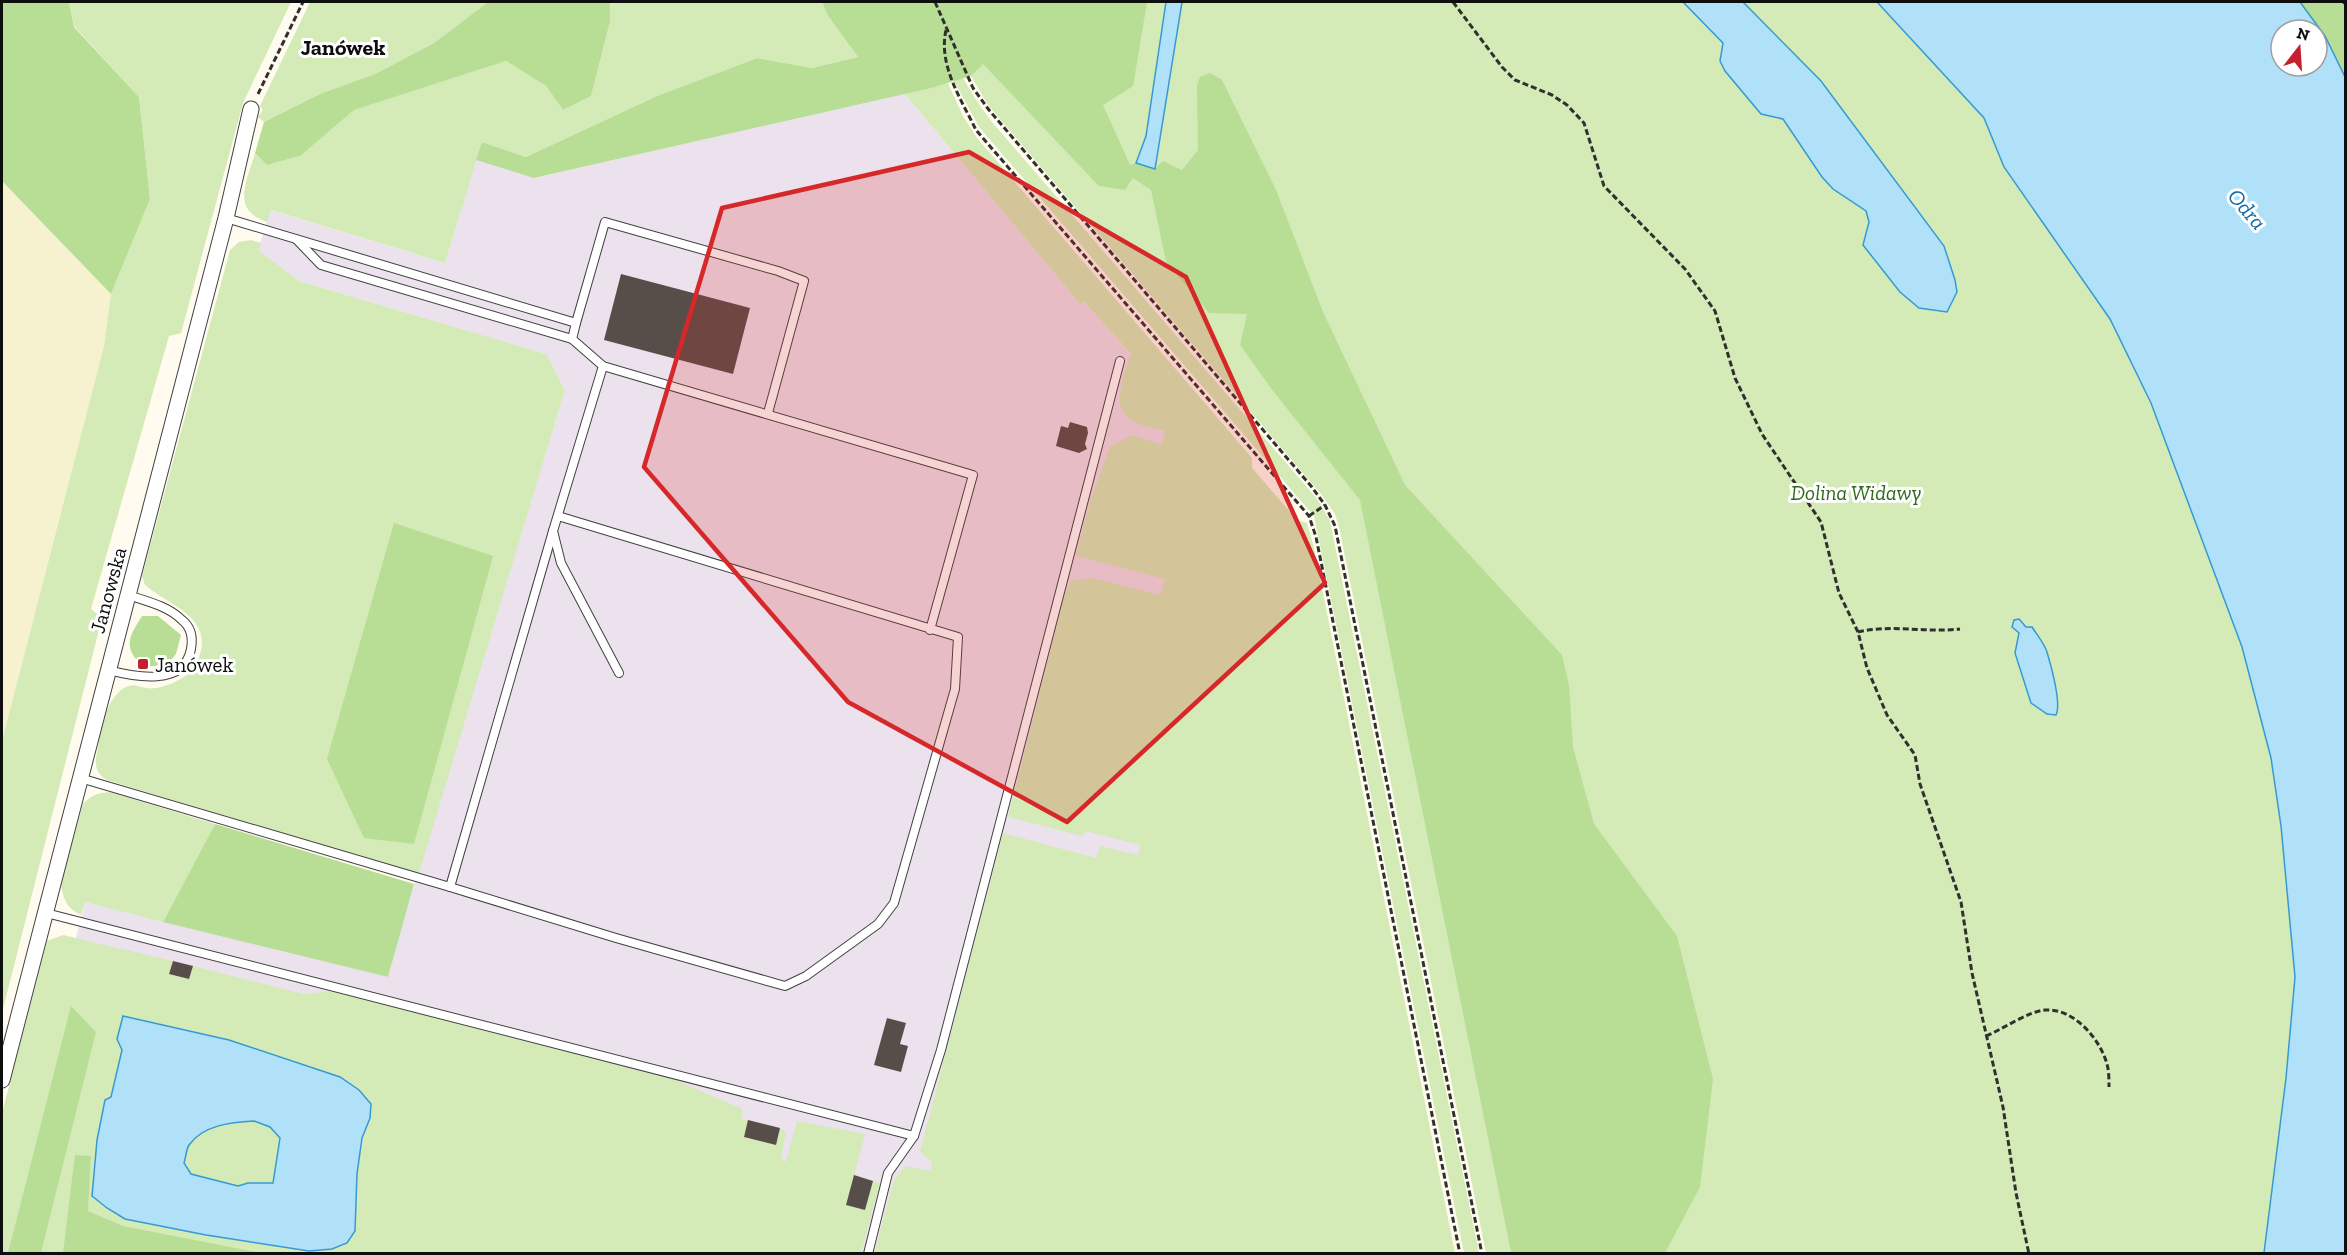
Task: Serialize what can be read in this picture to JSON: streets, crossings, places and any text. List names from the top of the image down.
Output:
{
  "streets": {
    "street": ["Janowska"]
  },
  "districts": ["Janówek"],
  "water": ["Odra"],
  "parks": ["Dolina Widawy"],
  "places": {
    "transit": ["Janówek"]
  },
  "north": "top"
}
